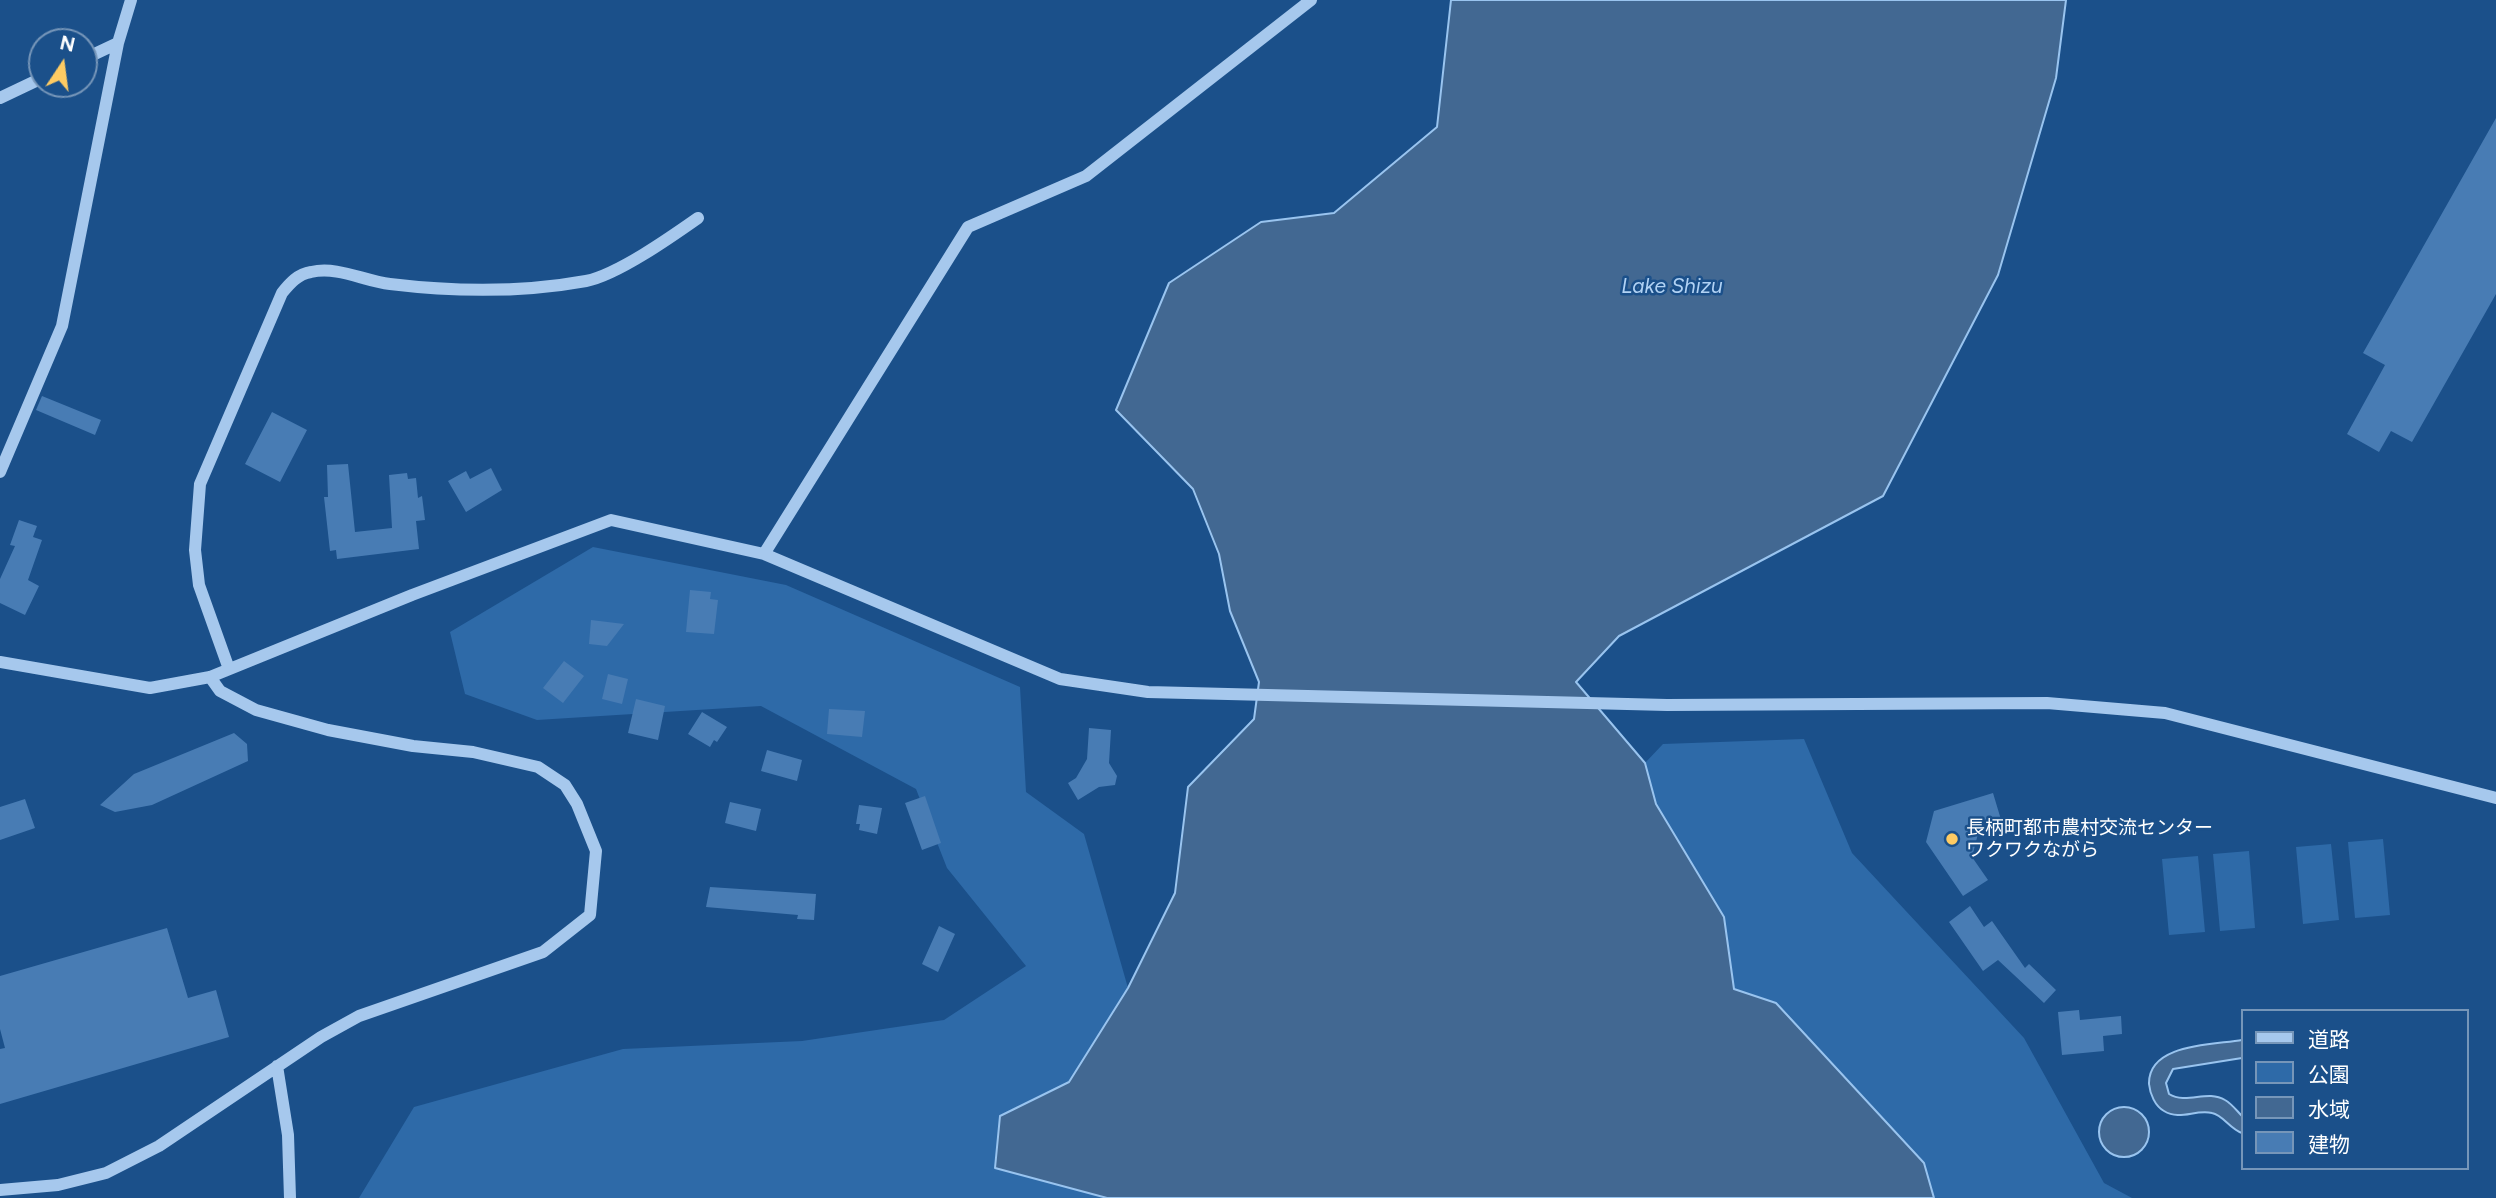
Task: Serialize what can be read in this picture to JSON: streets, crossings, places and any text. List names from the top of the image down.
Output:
{
  "water": ["Lake Shizu"],
  "places": ["長柄町都市農村交流センター ワクワクながら"],
  "legend": [
    "道路",
    "公園",
    "水域",
    "建物"
  ],
  "north": "top"
}
